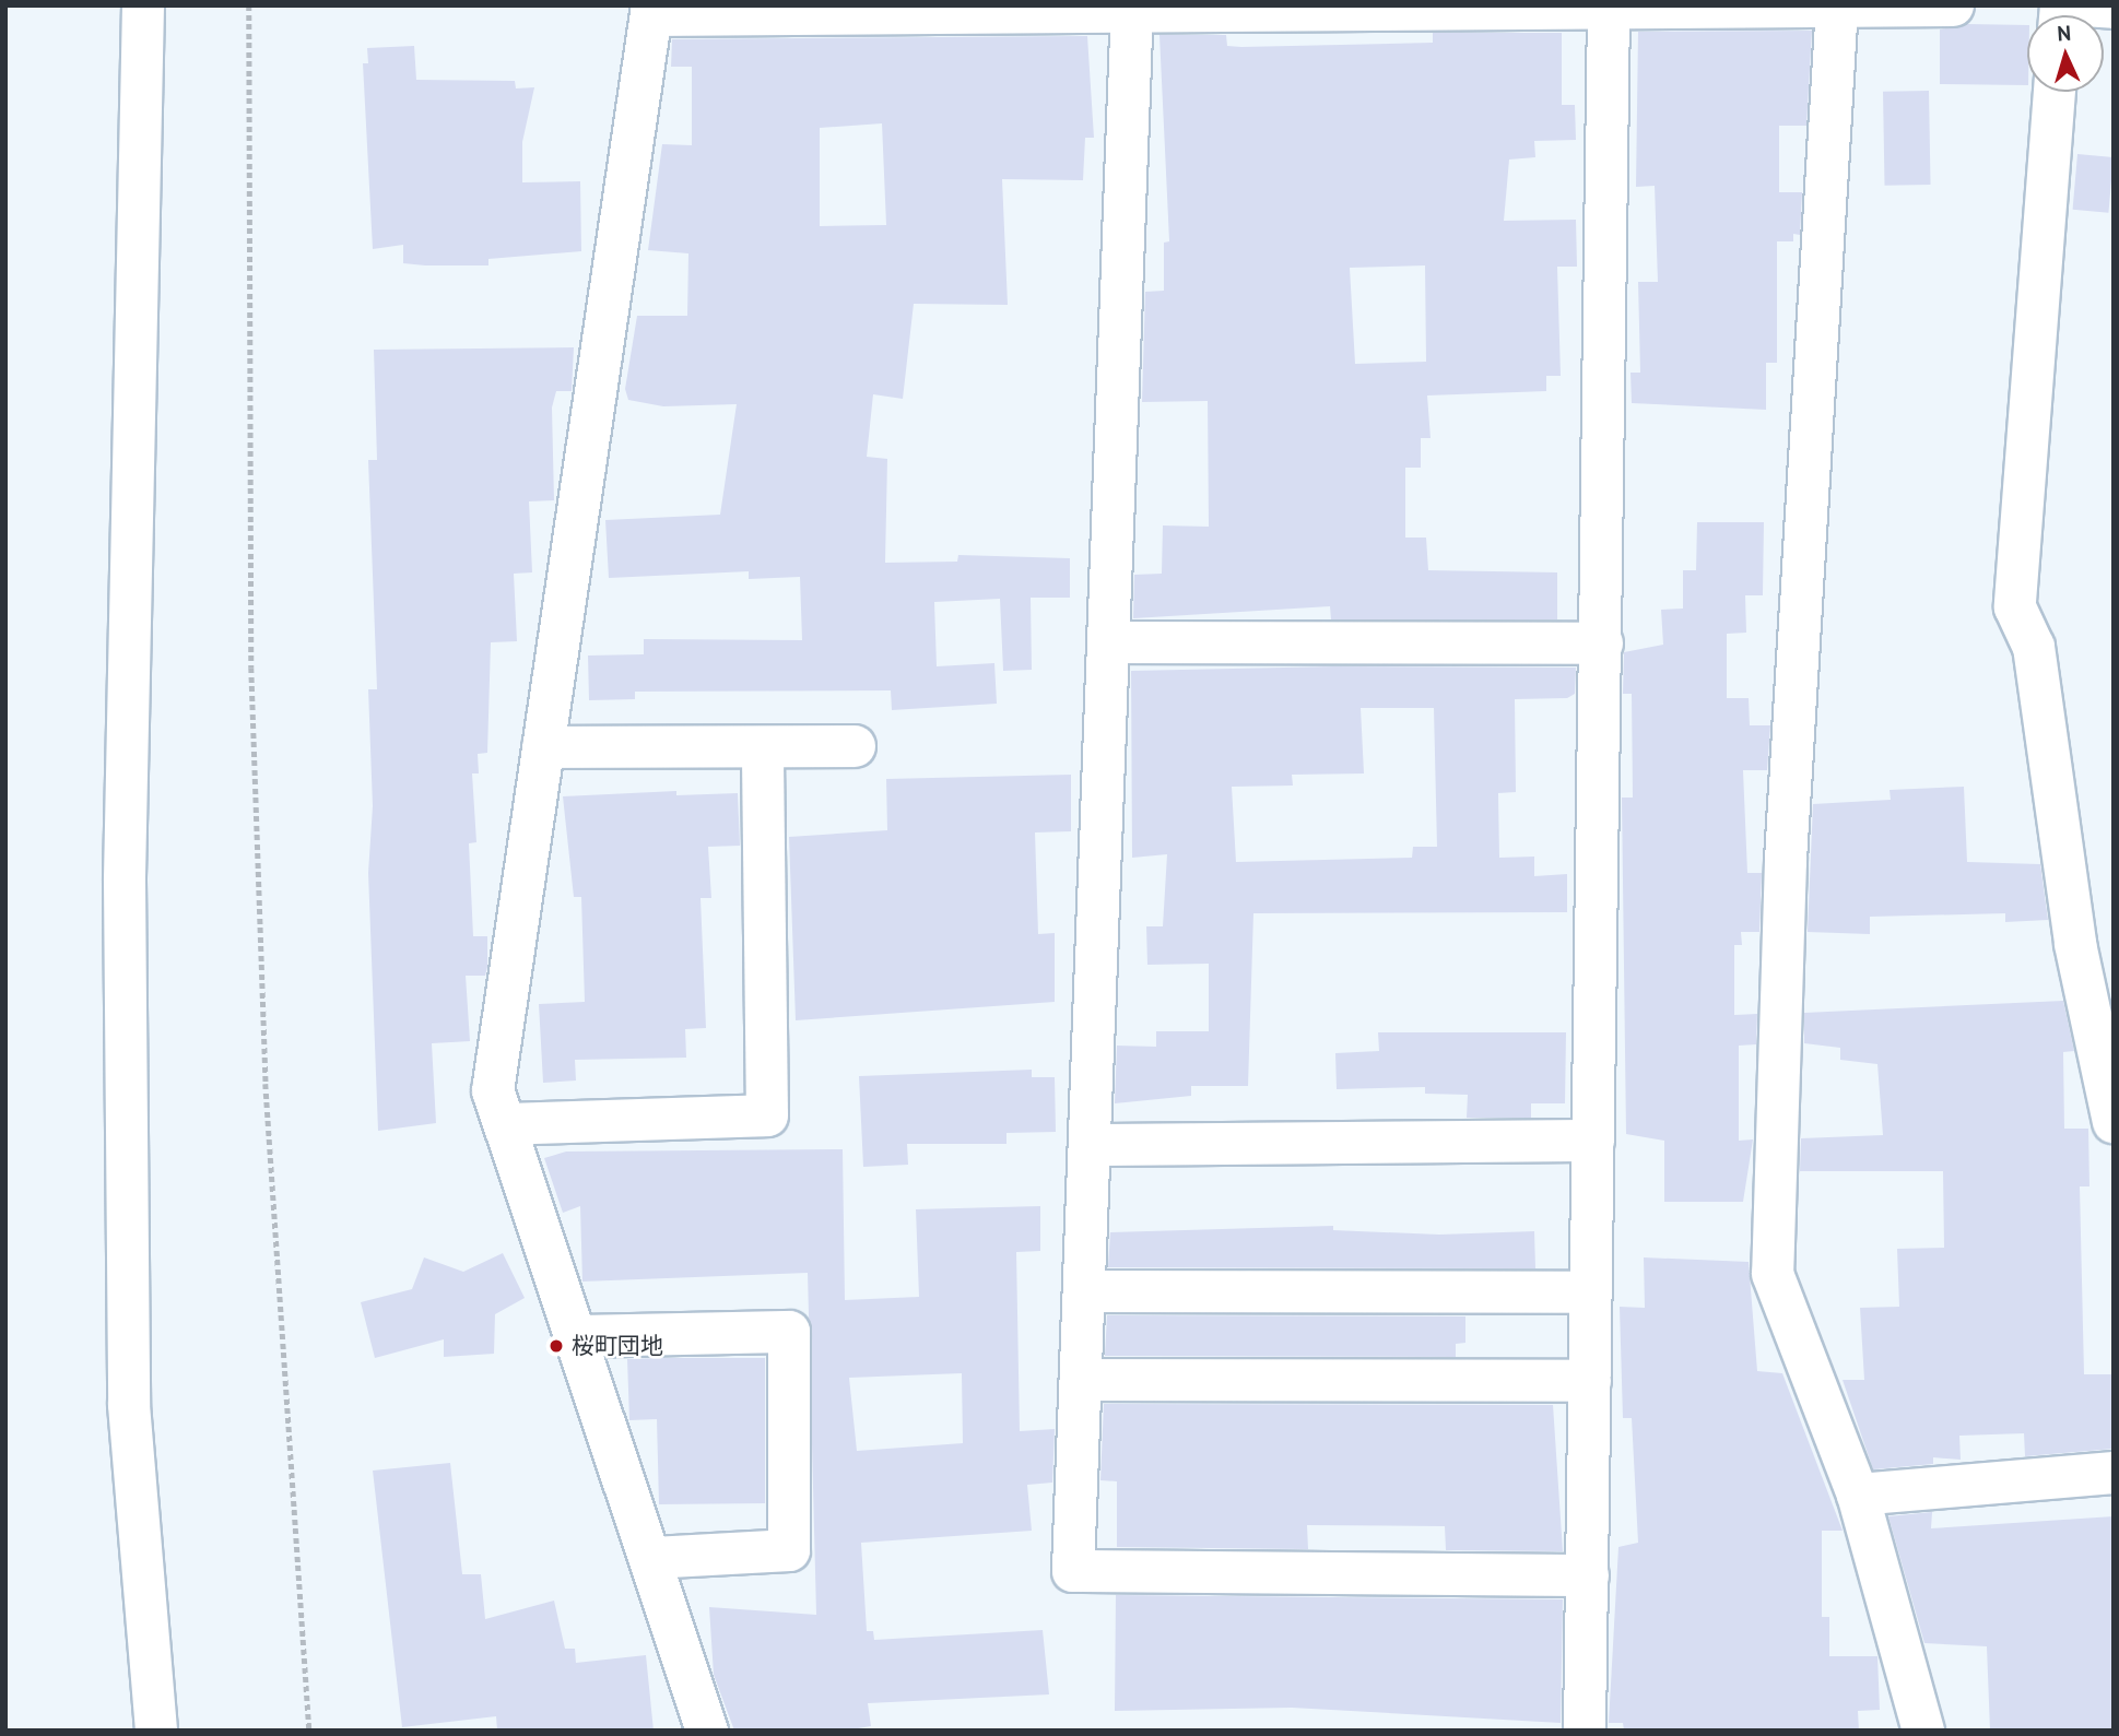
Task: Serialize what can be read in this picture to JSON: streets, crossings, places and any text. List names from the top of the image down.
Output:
{
  "places": ["桜町団地"],
  "north": "top"
}
